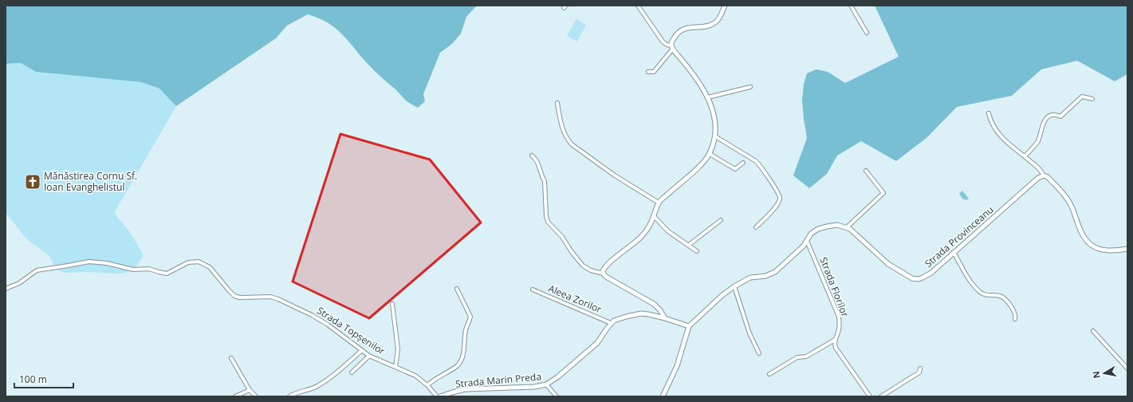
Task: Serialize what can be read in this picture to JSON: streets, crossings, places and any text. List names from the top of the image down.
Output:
{
  "streets": {
    "street": [
      "Strada Provinceanu",
      "Strada Florilor",
      "Aleea Zorilor",
      "Strada Topșenilor",
      "Strada Marin Preda"
    ]
  },
  "crossings": [
    ["Aleea Zorilor", "Strada Marin Preda"],
    ["Strada Topșenilor", "Strada Marin Preda"]
  ],
  "places": {
    "church": ["Mănăstirea Cornu Sf. Ioan Evanghelistul"]
  },
  "scale_bar": "100 m",
  "north": "left"
}
